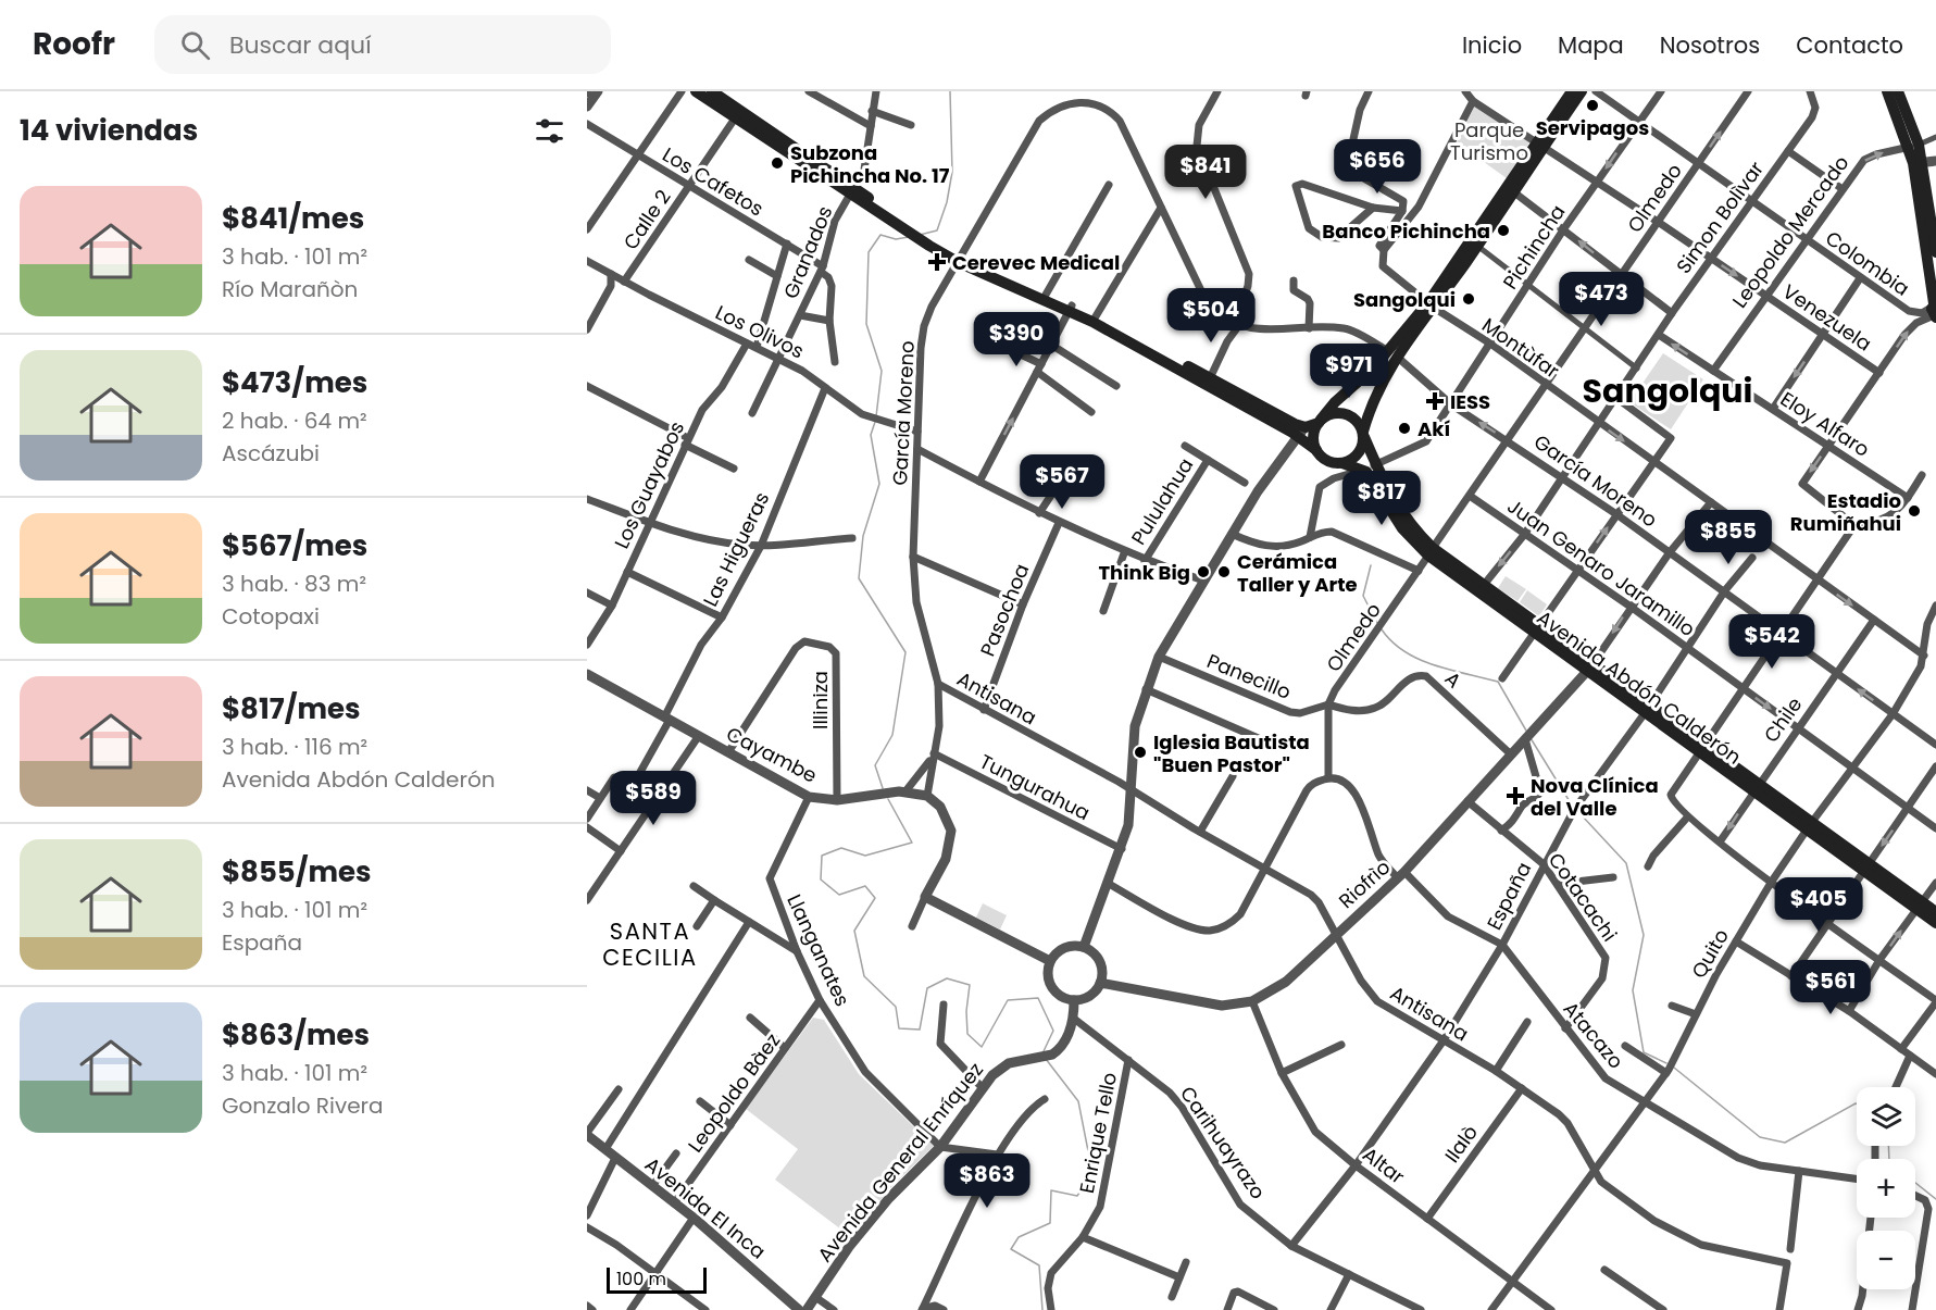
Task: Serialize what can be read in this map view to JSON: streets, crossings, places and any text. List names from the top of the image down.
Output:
{
  "streets": {
    "main road": ["Avenida Abdón Calderón"],
    "street": [
      "Los Cafetos",
      "Olmedo",
      "Simon Bolìvar",
      "Calle 2",
      "Leopoldo Mercado",
      "Pichincha",
      "Granados",
      "Colombia",
      "Venezuela",
      "Los Olivos",
      "Montùfar",
      "García Moreno",
      "Eloy Alfaro",
      "Los Guayabos",
      "Pululahua",
      "Las Higueras",
      "Juan Genaro Jaramillo",
      "Pasochoa",
      "Panecillo",
      "A",
      "Antisana",
      "Illiniza",
      "Chile",
      "Cayambe",
      "Tungurahua",
      "Riofrìo",
      "España",
      "Cotacachi",
      "Llanganates",
      "Quito",
      "Atacazo",
      "Leopoldo Bàez",
      "Enrique Tello",
      "Carihuayrazo",
      "Ilalò",
      "Avenida General Enríquez",
      "Altar",
      "Avenida El Inca"
    ]
  },
  "crossings": [
    ["Los Cafetos", "Calle 2"],
    ["Los Cafetos", "Granados"],
    ["Olmedo", "Colombia"],
    ["Olmedo", "Venezuela"],
    ["Olmedo", "Montùfar"],
    ["Olmedo", "García Moreno"],
    ["Olmedo", "Juan Genaro Jaramillo"],
    ["Olmedo", "Panecillo"],
    ["Olmedo", "A"],
    ["Olmedo", "Avenida Abdón Calderón"],
    ["Simon Bolìvar", "Colombia"],
    ["Simon Bolìvar", "Venezuela"],
    ["Simon Bolìvar", "Montùfar"],
    ["Simon Bolìvar", "García Moreno"],
    ["Simon Bolìvar", "Eloy Alfaro"],
    ["Simon Bolìvar", "Juan Genaro Jaramillo"],
    ["Simon Bolìvar", "Avenida Abdón Calderón"],
    ["Calle 2", "Los Olivos"],
    ["Leopoldo Mercado", "Colombia"],
    ["Leopoldo Mercado", "Venezuela"],
    ["Leopoldo Mercado", "Eloy Alfaro"],
    ["Pichincha", "Colombia"],
    ["Pichincha", "Venezuela"],
    ["Pichincha", "Montùfar"],
    ["Pichincha", "García Moreno"],
    ["Pichincha", "Avenida Abdón Calderón"],
    ["Granados", "Los Olivos"],
    ["Los Olivos", "García Moreno"],
    ["Los Olivos", "Los Guayabos"],
    ["Los Olivos", "Las Higueras"],
    ["Montùfar", "Chile"],
    ["Montùfar", "Quito"],
    ["García Moreno", "Antisana"],
    ["García Moreno", "Chile"],
    ["García Moreno", "Cayambe"],
    ["García Moreno", "Tungurahua"],
    ["García Moreno", "España"],
    ["García Moreno", "Quito"],
    ["Las Higueras", "Cayambe"],
    ["Juan Genaro Jaramillo", "Chile"],
    ["Juan Genaro Jaramillo", "España"],
    ["Juan Genaro Jaramillo", "Quito"],
    ["Pasochoa", "Antisana"],
    ["Panecillo", "A"],
    ["A", "Riofrìo"],
    ["Avenida Abdón Calderón", "Chile"],
    ["Avenida Abdón Calderón", "Riofrìo"],
    ["Avenida Abdón Calderón", "España"],
    ["Avenida Abdón Calderón", "Quito"],
    ["Antisana", "Riofrìo"],
    ["Antisana", "España"],
    ["Antisana", "Quito"],
    ["Antisana", "Ilalò"],
    ["Illiniza", "Cayambe"],
    ["Cayambe", "Llanganates"],
    ["Riofrìo", "Cotacachi"],
    ["Riofrìo", "Atacazo"],
    ["Riofrìo", "Avenida General Enríquez"],
    ["Riofrìo", "Altar"],
    ["España", "Cotacachi"],
    ["España", "Atacazo"],
    ["España", "Carihuayrazo"],
    ["España", "Altar"],
    ["Cotacachi", "Atacazo"],
    ["Llanganates", "Leopoldo Bàez"],
    ["Llanganates", "Avenida General Enríquez"],
    ["Quito", "Atacazo"],
    ["Quito", "Altar"],
    ["Leopoldo Bàez", "Avenida El Inca"],
    ["Enrique Tello", "Carihuayrazo"],
    ["Carihuayrazo", "Avenida General Enríquez"],
    ["Ilalò", "Altar"]
  ],
  "districts": ["Sangolqui", "SANTA CECILIA"],
  "parks": ["Parque Turismo"],
  "places": {
    "other": [
      "Servipagos",
      "Subzona Pichincha No. 17",
      "Banco Pichincha",
      "Sangolqui",
      "Akí",
      "Estadio Rumiñahui",
      "Think Big",
      "Cerámica Taller y Arte",
      "Iglesia Bautista \"Buen Pastor\""
    ],
    "health": ["Cerevec Medical", "IESS", "Nova Clínica del Valle"]
  },
  "scale_bar": "100 m",
  "page": {
    "header": "Roofr",
    "search": "Buscar aquí",
    "nav": [
      "Inicio",
      "Mapa",
      "Nosotros",
      "Contacto"
    ],
    "heading": "14 viviendas",
    "price": [
      "$656",
      "$841",
      "$473",
      "$504",
      "$390",
      "$971",
      "$567",
      "$817",
      "$855",
      "$542",
      "$589",
      "$405",
      "$561",
      "$863"
    ],
    "list": [
      {
        "name": "$841/mes",
        "note": "3 hab. · 101 m² · Río Marañòn"
      },
      {
        "name": "$473/mes",
        "note": "2 hab. · 64 m² · Ascázubi"
      },
      {
        "name": "$567/mes",
        "note": "3 hab. · 83 m² · Cotopaxi"
      },
      {
        "name": "$817/mes",
        "note": "3 hab. · 116 m² · Avenida Abdón Calderón"
      },
      {
        "name": "$855/mes",
        "note": "3 hab. · 101 m² · España"
      },
      {
        "name": "$863/mes",
        "note": "3 hab. · 101 m² · Gonzalo Rivera"
      }
    ],
    "map_buttons": ["+", "−"],
    "scale": "100 m"
  }
}
